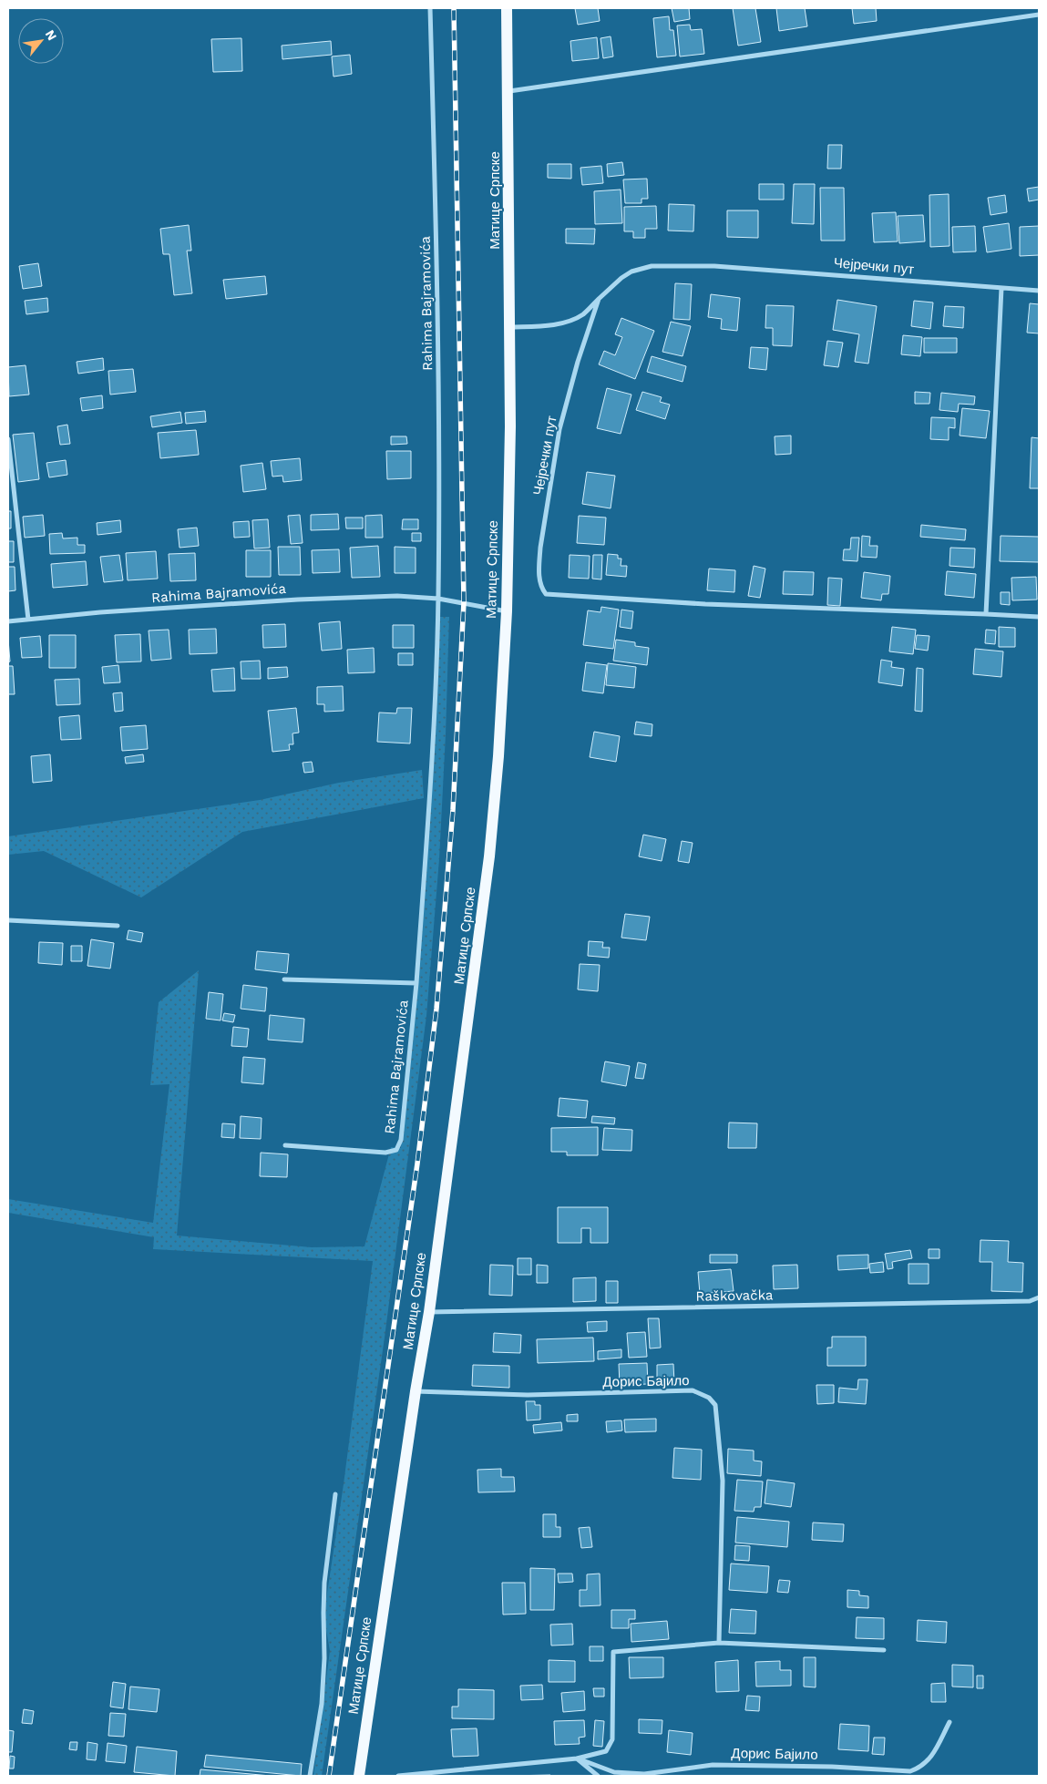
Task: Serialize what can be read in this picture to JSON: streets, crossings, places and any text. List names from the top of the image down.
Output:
{
  "streets": {
    "main road": ["Матице Српске"],
    "street": [
      "Чејречки пут",
      "Rahima Bajramovića",
      "Raškovačka",
      "Дорис Бајило"
    ]
  },
  "crossings": [
    ["Матице Српске", "Rahima Bajramovića"],
    ["Матице Српске", "Raškovačka"],
    ["Матице Српске", "Дорис Бајило"]
  ],
  "north": "top right"
}
